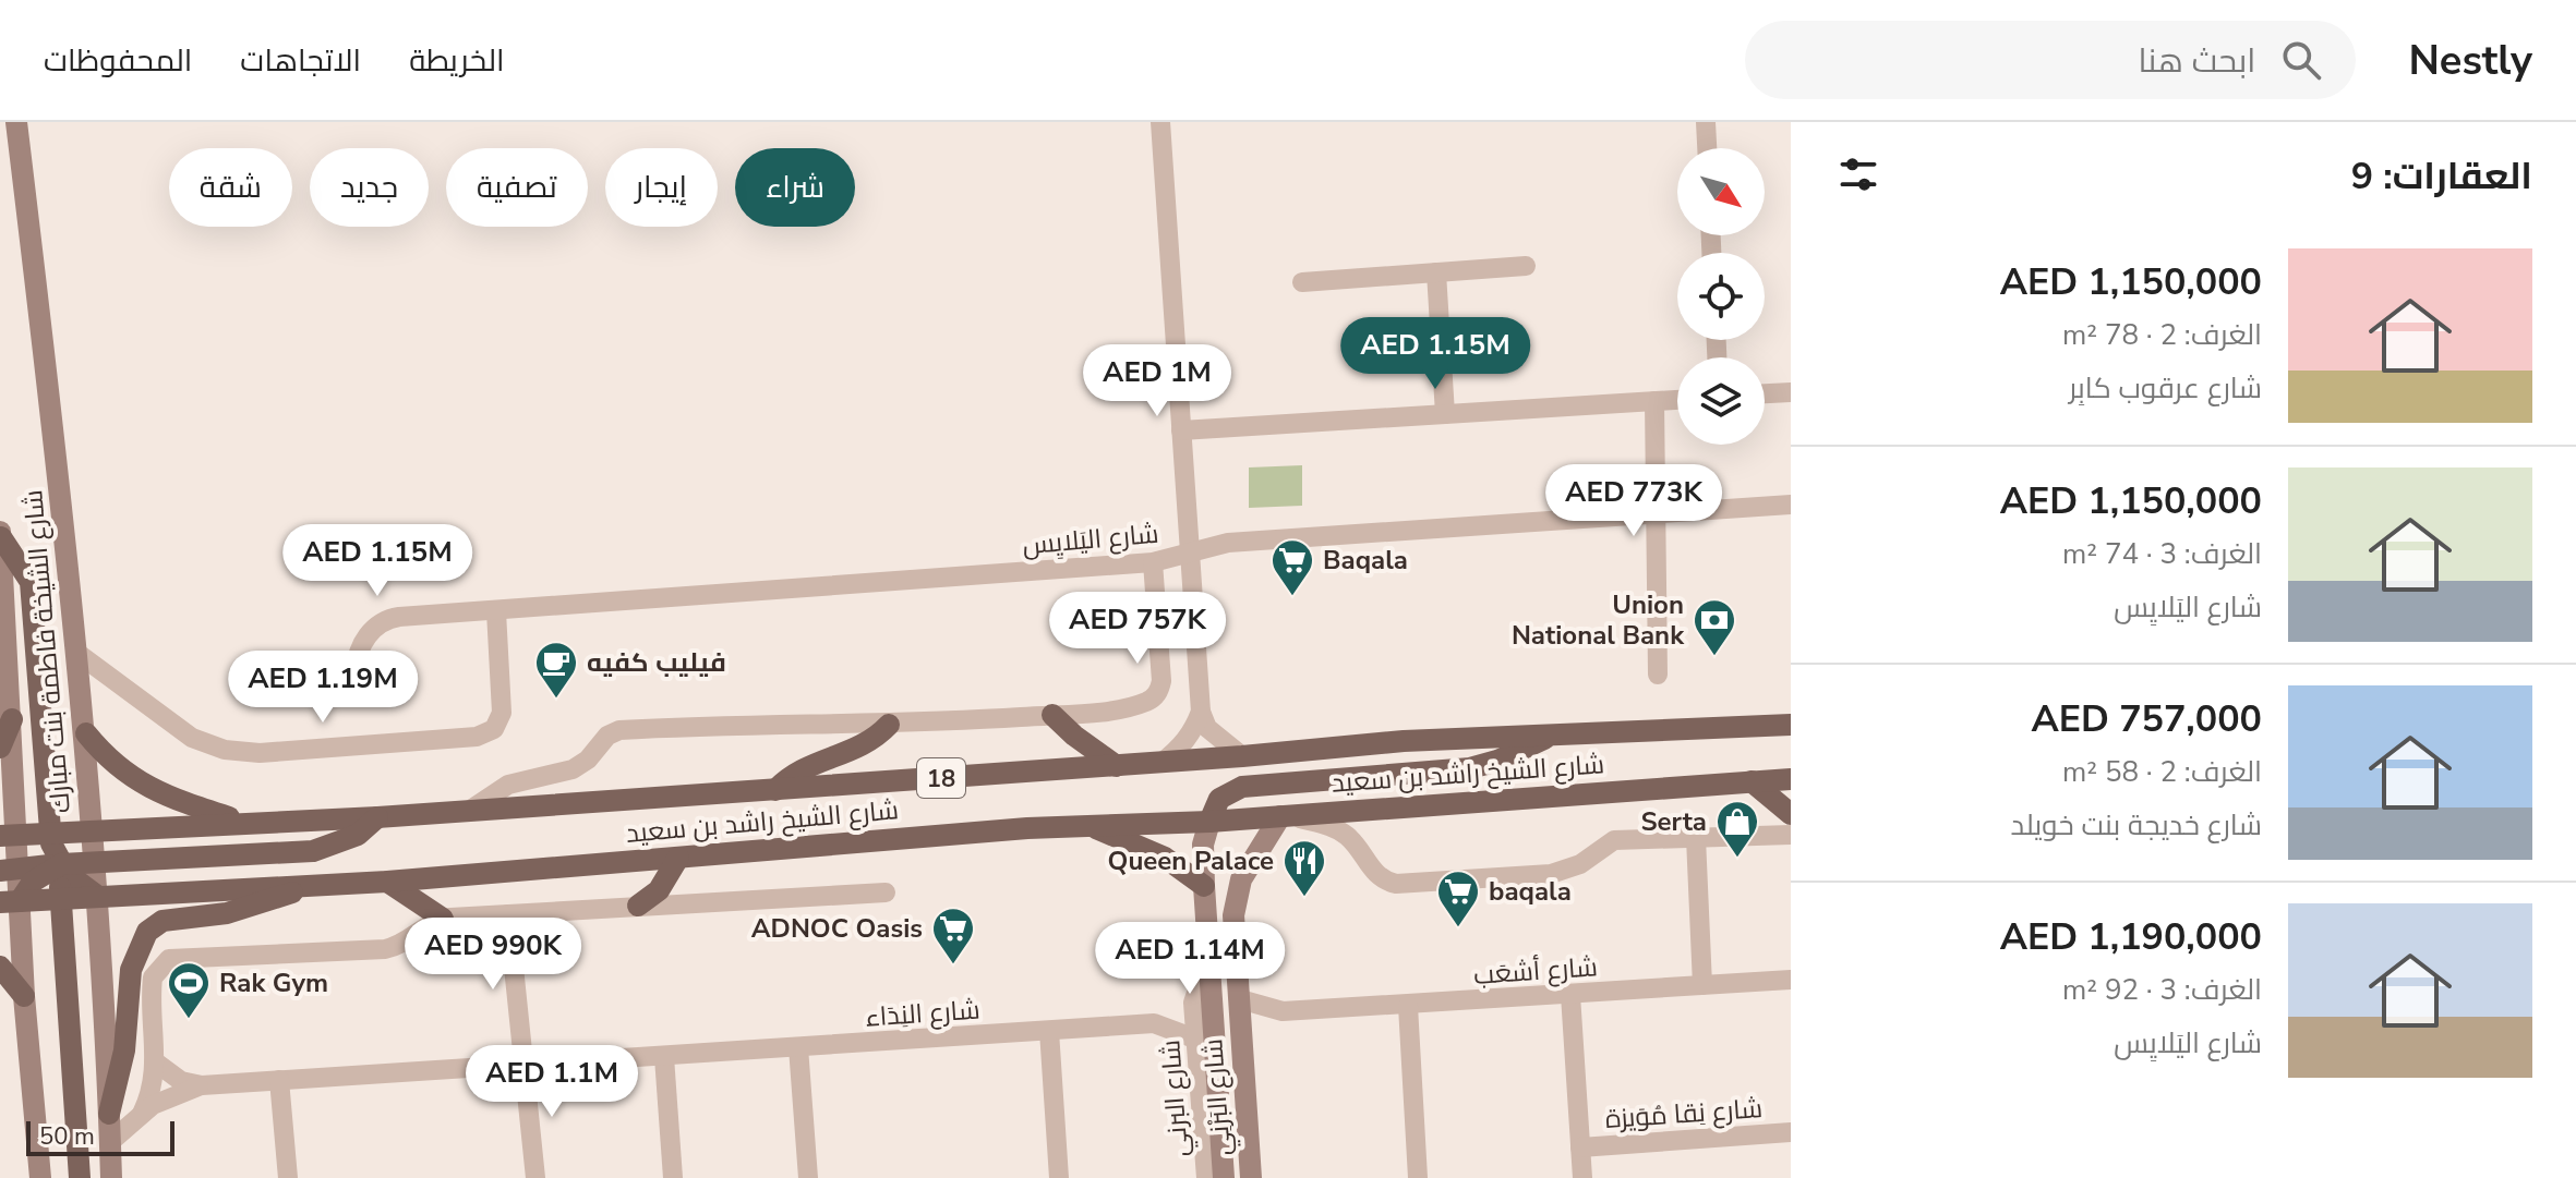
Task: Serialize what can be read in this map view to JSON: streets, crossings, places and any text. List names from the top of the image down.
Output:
{
  "streets": {
    "main road": [
      "شارع الشيخة فاطمة بنت مبارك",
      "شارع الشيخ راشد بن سعيد",
      "18",
      "شارع البَرْنِي"
    ],
    "street": [
      "شارع اليَلايِس",
      "شارع أشعَب",
      "شارع النِدَاء",
      "شارع البرني",
      "شارع نِقا مُوَيزة"
    ]
  },
  "crossings": [
    ["شارع الشيخة فاطمة بنت مبارك", "شارع الشيخ راشد بن سعيد"],
    ["شارع الشيخة فاطمة بنت مبارك", "شارع النِدَاء"],
    ["شارع الشيخ راشد بن سعيد", "شارع البَرْنِي"],
    ["شارع أشعَب", "شارع البَرْنِي"],
    ["شارع النِدَاء", "شارع البرني"],
    ["شارع البَرْنِي", "شارع البرني"]
  ],
  "places": {
    "supermarket": ["Baqala", "baqala", "ADNOC Oasis"],
    "bank": ["Union National Bank"],
    "cafe": ["فيليب كفيه"],
    "shop": ["Serta"],
    "restaurant": ["Queen Palace"],
    "sports": ["Rak Gym"]
  },
  "scale_bar": "50 m",
  "north": "bottom right",
  "page": {
    "header": "Nestly",
    "search": "ابحث هنا",
    "nav": ["الخريطة", "الاتجاهات", "المحفوظات"],
    "heading": "العقارات: 9",
    "chip": [
      "شراء",
      "إيجار",
      "تصفية",
      "جديد",
      "شقة"
    ],
    "list": [
      {
        "name": "AED 1,150,000",
        "note": "الغرف: 2 · 78 m² · شارع عرقوب كابِر"
      },
      {
        "name": "AED 1,150,000",
        "note": "الغرف: 3 · 74 m² · شارع اليَلايِس"
      },
      {
        "name": "AED 757,000",
        "note": "الغرف: 2 · 58 m² · شارع خديجة بنت خويلد"
      },
      {
        "name": "AED 1,190,000",
        "note": "الغرف: 3 · 92 m² · شارع اليَلايِس"
      }
    ],
    "price": [
      "AED 1.15M",
      "AED 1M",
      "AED 773K",
      "AED 1.15M",
      "AED 757K",
      "AED 1.19M",
      "AED 990K",
      "AED 1.14M",
      "AED 1.1M"
    ],
    "scale": "50 m"
  }
}
